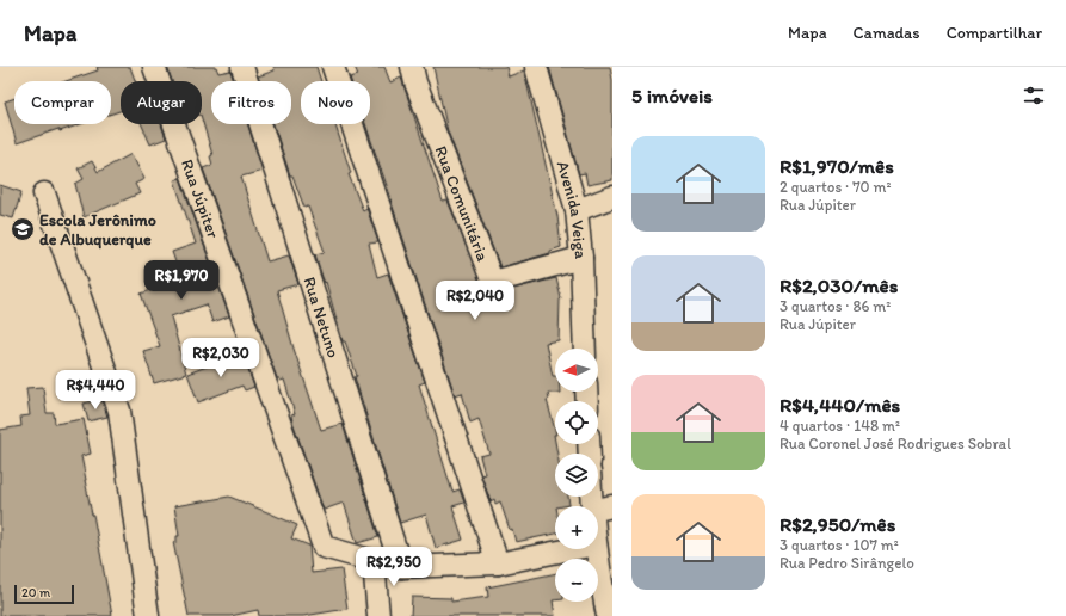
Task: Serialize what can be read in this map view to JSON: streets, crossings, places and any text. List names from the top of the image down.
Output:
{
  "streets": {
    "street": [
      "Rua Júpiter",
      "Rua Comunitária",
      "Avenida Veiga",
      "Rua Netuno"
    ]
  },
  "crossings": [
    ["Rua Comunitária", "Avenida Veiga"]
  ],
  "places": {
    "school or university": ["Escola Jerônimo de Albuquerque"]
  },
  "scale_bar": "20 m",
  "north": "left",
  "page": {
    "header": "Mapa",
    "nav": ["Mapa", "Camadas", "Compartilhar"],
    "heading": "5 imóveis",
    "chip": [
      "Comprar",
      "Alugar",
      "Filtros",
      "Novo"
    ],
    "list": [
      {
        "name": "R$1,970/mês",
        "note": "2 quartos · 70 m² · Rua Júpiter"
      },
      {
        "name": "R$2,030/mês",
        "note": "3 quartos · 86 m² · Rua Júpiter"
      },
      {
        "name": "R$4,440/mês",
        "note": "4 quartos · 148 m² · Rua Coronel José Rodrigues Sobral"
      },
      {
        "name": "R$2,950/mês",
        "note": "3 quartos · 107 m² · Rua Pedro Sirângelo"
      }
    ],
    "price": [
      "R$1,970",
      "R$2,040",
      "R$2,030",
      "R$4,440",
      "R$2,950"
    ],
    "map_buttons": ["+", "−"],
    "scale": "20 m"
  }
}
